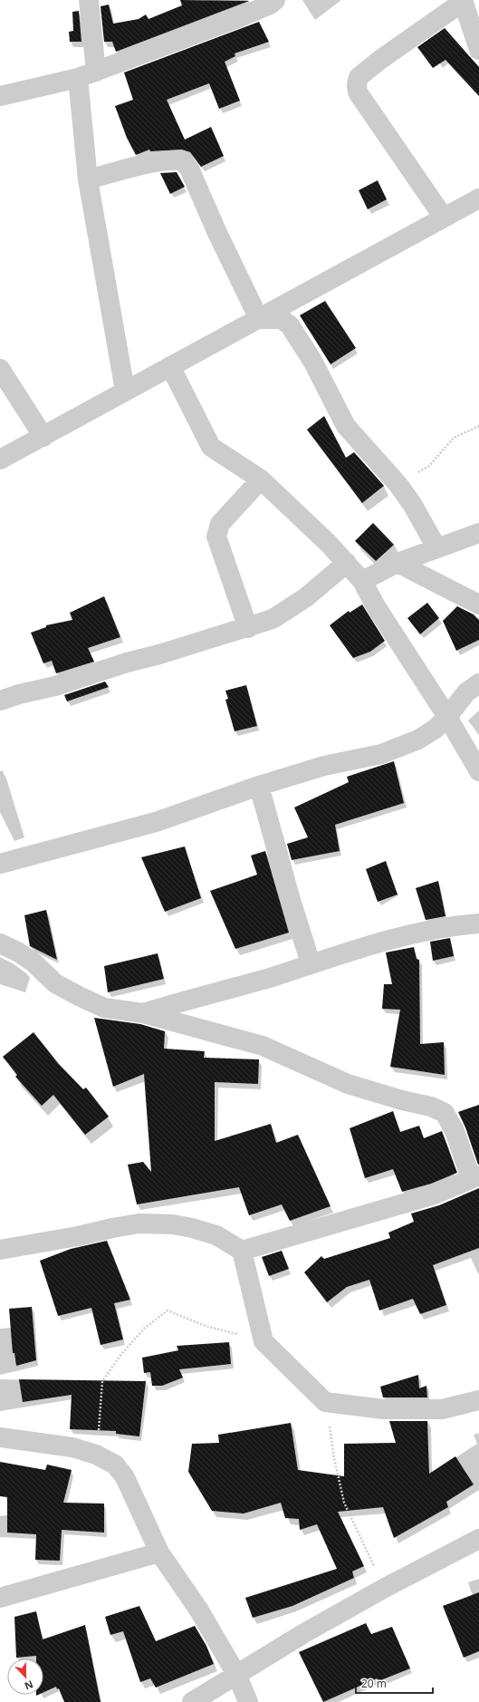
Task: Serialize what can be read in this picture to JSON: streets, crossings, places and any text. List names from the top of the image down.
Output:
{
  "scale_bar": "20 m",
  "north": "bottom"
}
